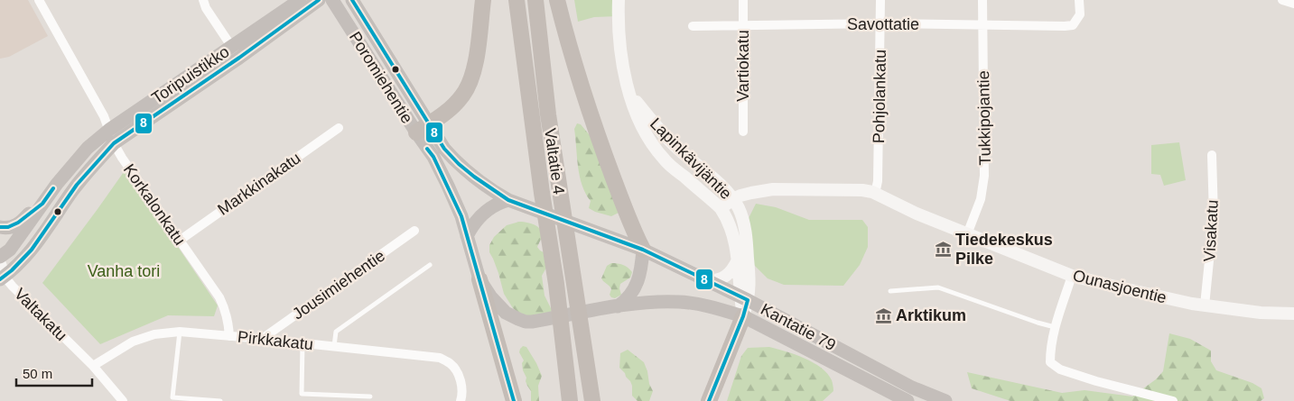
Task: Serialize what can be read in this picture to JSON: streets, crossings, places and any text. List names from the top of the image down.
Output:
{
  "streets": {
    "highway": ["Valtatie 4"],
    "main road": [
      "Toripuistikko",
      "Poromiehentie",
      "Lapinkävijäntie",
      "Ounasjoentie",
      "Kantatie 79"
    ],
    "street": [
      "Savottatie",
      "Vartiokatu",
      "Pohjolankatu",
      "Tukkipojantie",
      "Markkinakatu",
      "Korkalonkatu",
      "Visakatu",
      "Jousimiehentie",
      "Valtakatu",
      "Pirkkakatu"
    ]
  },
  "crossings": [
    ["Savottatie", "Vartiokatu"],
    ["Savottatie", "Pohjolankatu"],
    ["Savottatie", "Tukkipojantie"],
    ["Toripuistikko", "Korkalonkatu"],
    ["Toripuistikko", "Valtakatu"],
    ["Poromiehentie", "Kantatie 79"],
    ["Pohjolankatu", "Ounasjoentie"],
    ["Tukkipojantie", "Ounasjoentie"],
    ["Lapinkävijäntie", "Ounasjoentie"],
    ["Lapinkävijäntie", "Kantatie 79"],
    ["Markkinakatu", "Korkalonkatu"],
    ["Korkalonkatu", "Pirkkakatu"],
    ["Visakatu", "Ounasjoentie"],
    ["Jousimiehentie", "Pirkkakatu"],
    ["Valtakatu", "Pirkkakatu"]
  ],
  "parks": ["Vanha tori"],
  "places": {
    "museum": ["Tiedekeskus Pilke", "Arktikum"]
  },
  "lines": ["transit line 8"],
  "scale_bar": "50 m"
}
